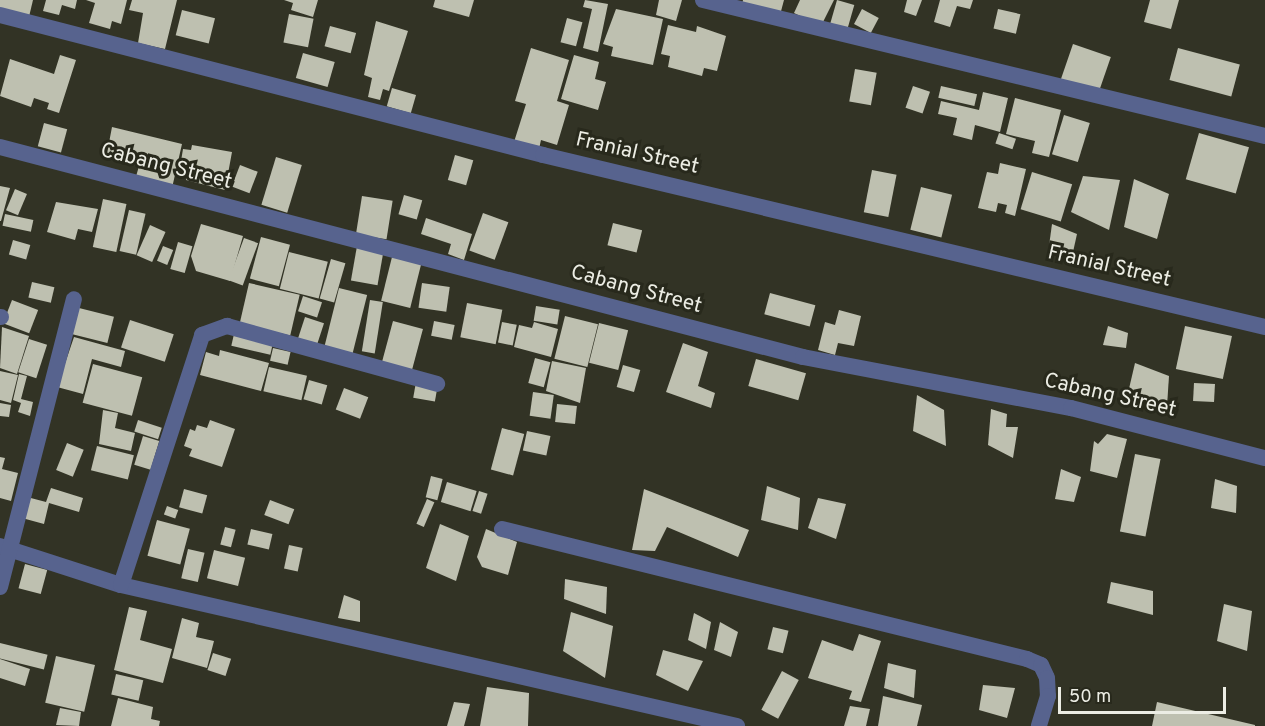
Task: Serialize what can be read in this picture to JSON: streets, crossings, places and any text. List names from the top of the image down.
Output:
{
  "streets": {
    "street": ["Franial Street", "Cabang Street"]
  },
  "scale_bar": "50 m"
}
